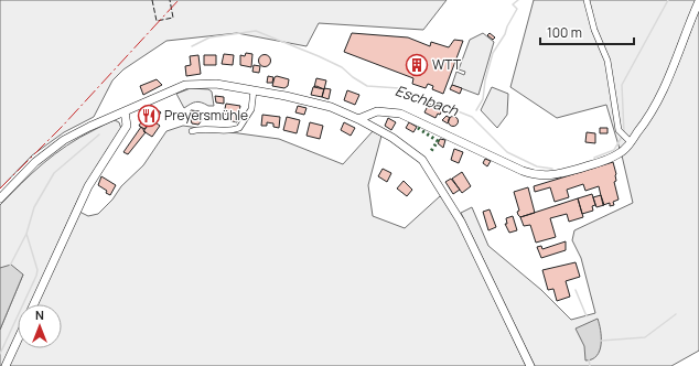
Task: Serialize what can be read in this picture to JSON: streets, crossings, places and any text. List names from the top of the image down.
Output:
{
  "water": ["Eschbach"],
  "places": {
    "building": ["WTT"],
    "restaurant": ["Preyersmühle"]
  },
  "scale_bar": "100 m",
  "north": "top"
}
